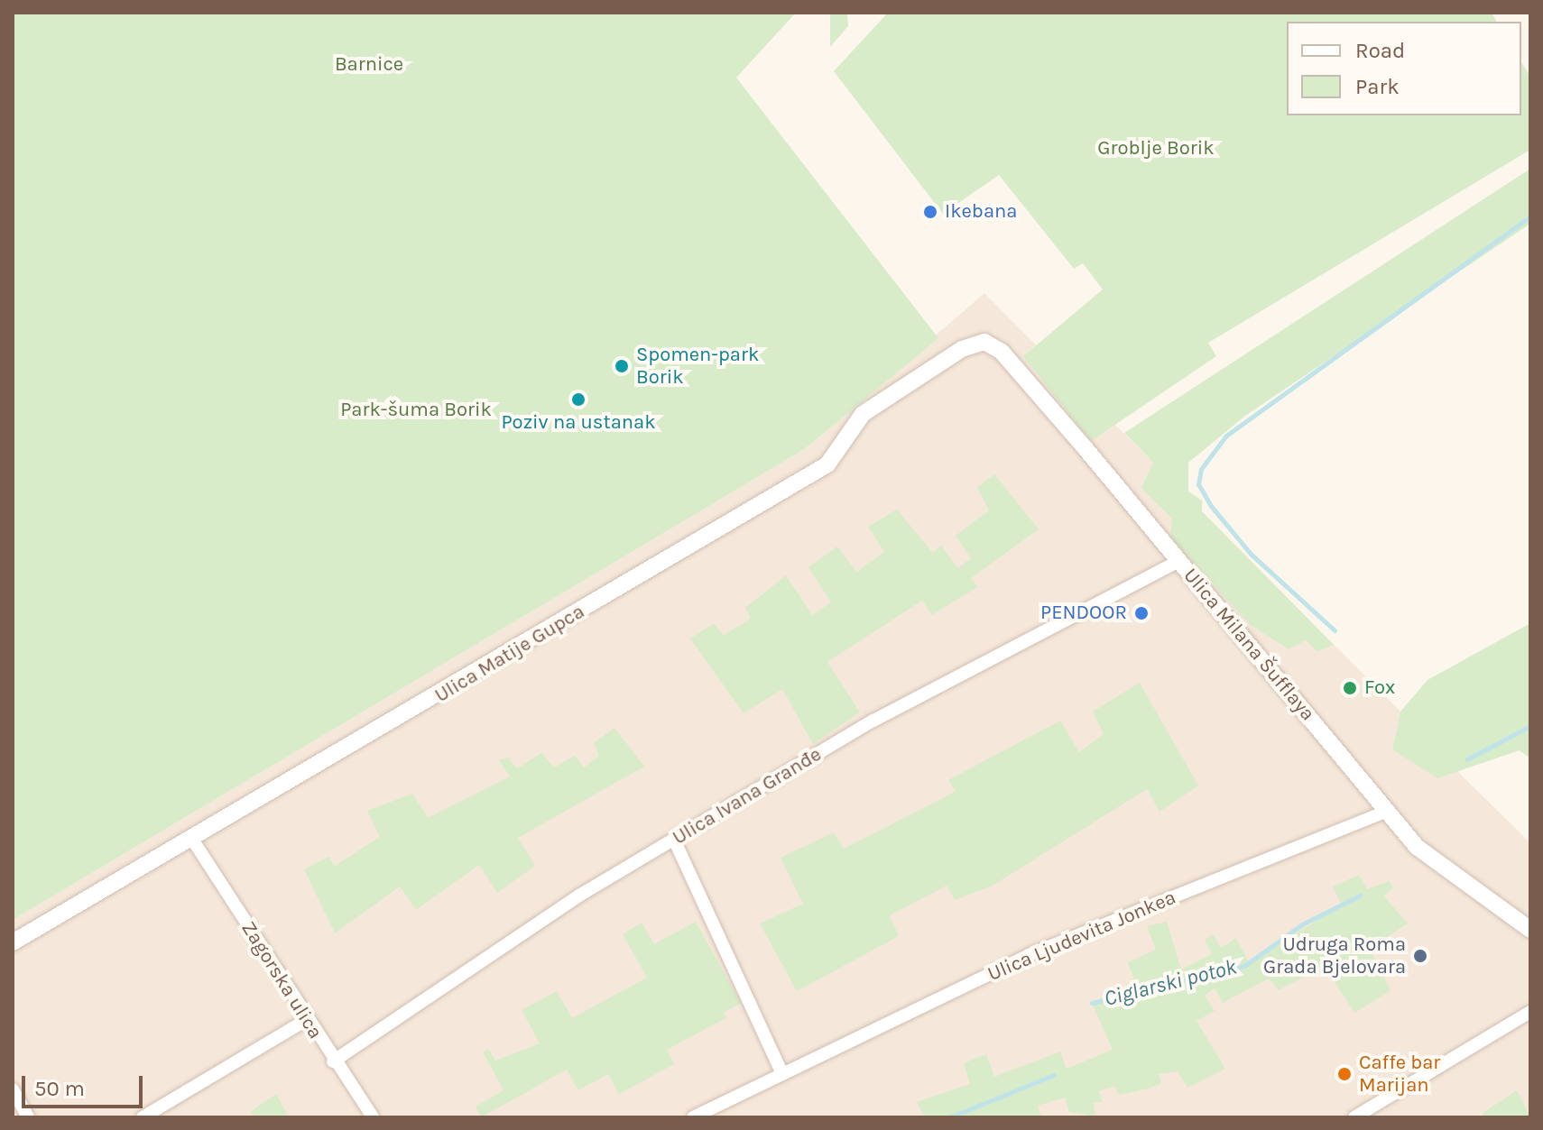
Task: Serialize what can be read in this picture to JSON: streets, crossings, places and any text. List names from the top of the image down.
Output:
{
  "streets": {
    "street": [
      "Ulica Milana Šufflaya",
      "Ulica Matije Gupca",
      "Ulica Ivana Granđe",
      "Ulica Ljudevita Jonkea",
      "Zagorska ulica"
    ]
  },
  "crossings": [
    ["Ulica Milana Šufflaya", "Ulica Matije Gupca"],
    ["Ulica Milana Šufflaya", "Ulica Ivana Granđe"],
    ["Ulica Milana Šufflaya", "Ulica Ljudevita Jonkea"],
    ["Ulica Matije Gupca", "Zagorska ulica"],
    ["Ulica Ivana Granđe", "Zagorska ulica"]
  ],
  "water": ["Ciglarski potok"],
  "parks": ["Barnice", "Groblje Borik", "Park-šuma Borik"],
  "places": [
    "Ikebana",
    "Spomen-park Borik",
    "Poziv na ustanak",
    "PENDOOR",
    "Fox",
    "Udruga Roma Grada Bjelovara",
    "Caffe bar Marijan"
  ],
  "legend": ["Road", "Park"],
  "scale_bar": "50 m"
}
